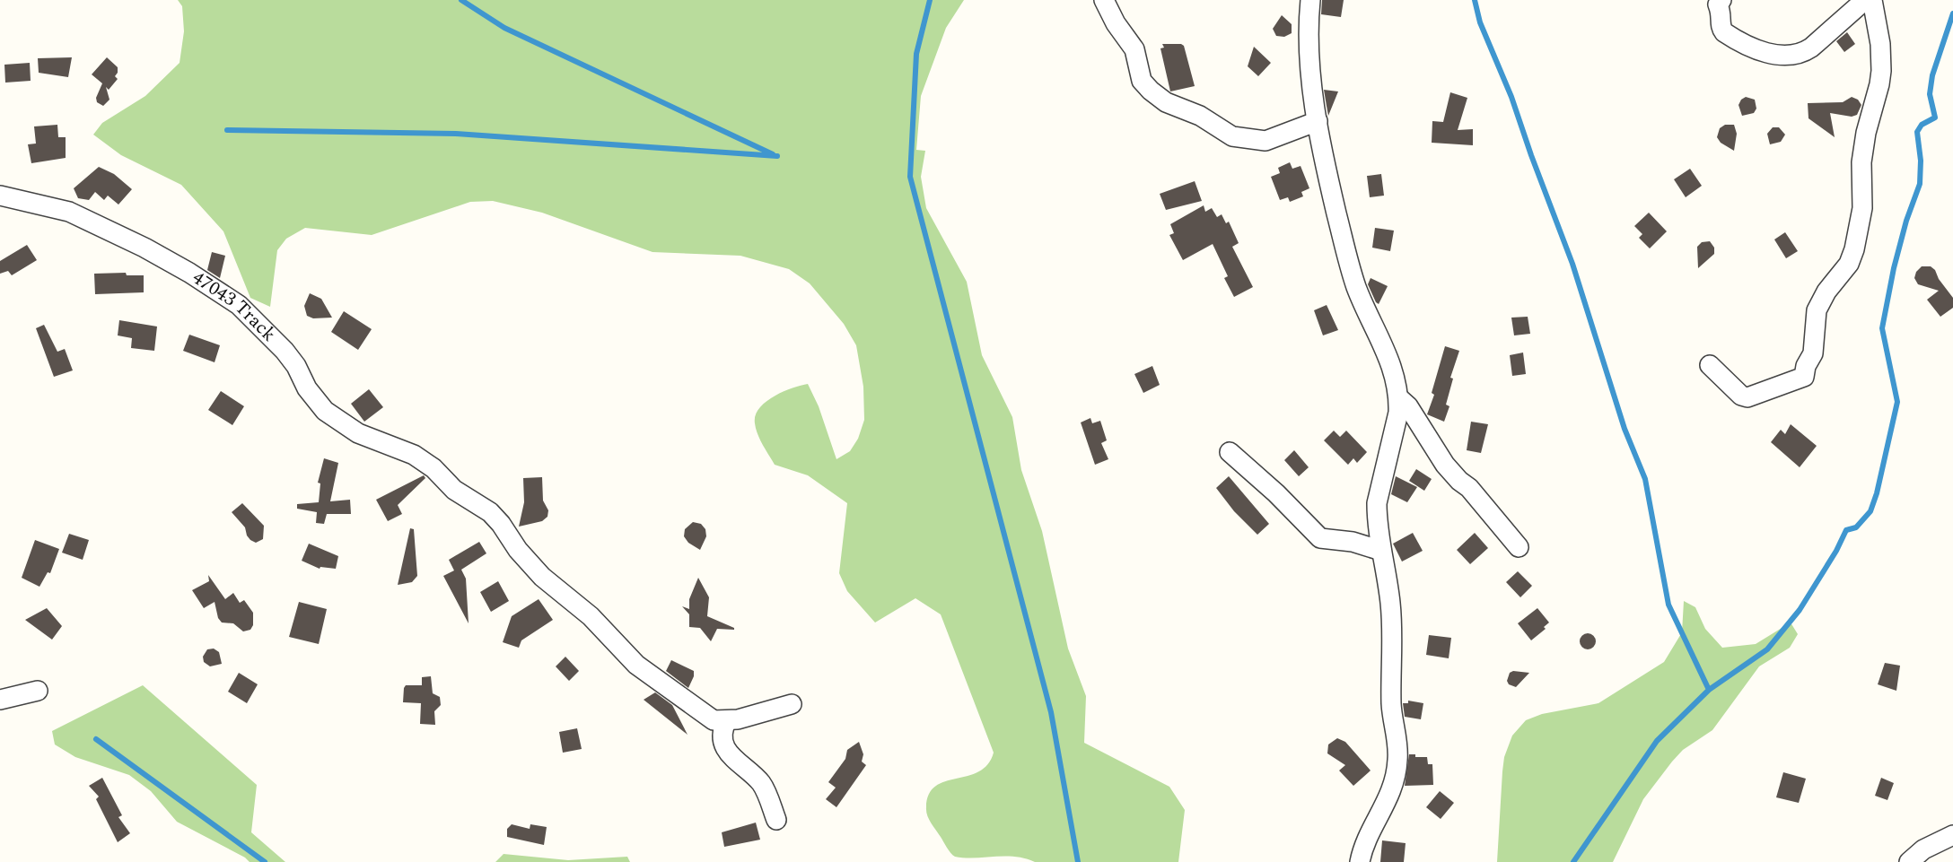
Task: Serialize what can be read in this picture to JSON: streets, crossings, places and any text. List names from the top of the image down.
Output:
{
  "streets": {
    "street": ["47043 Track"]
  }
}
